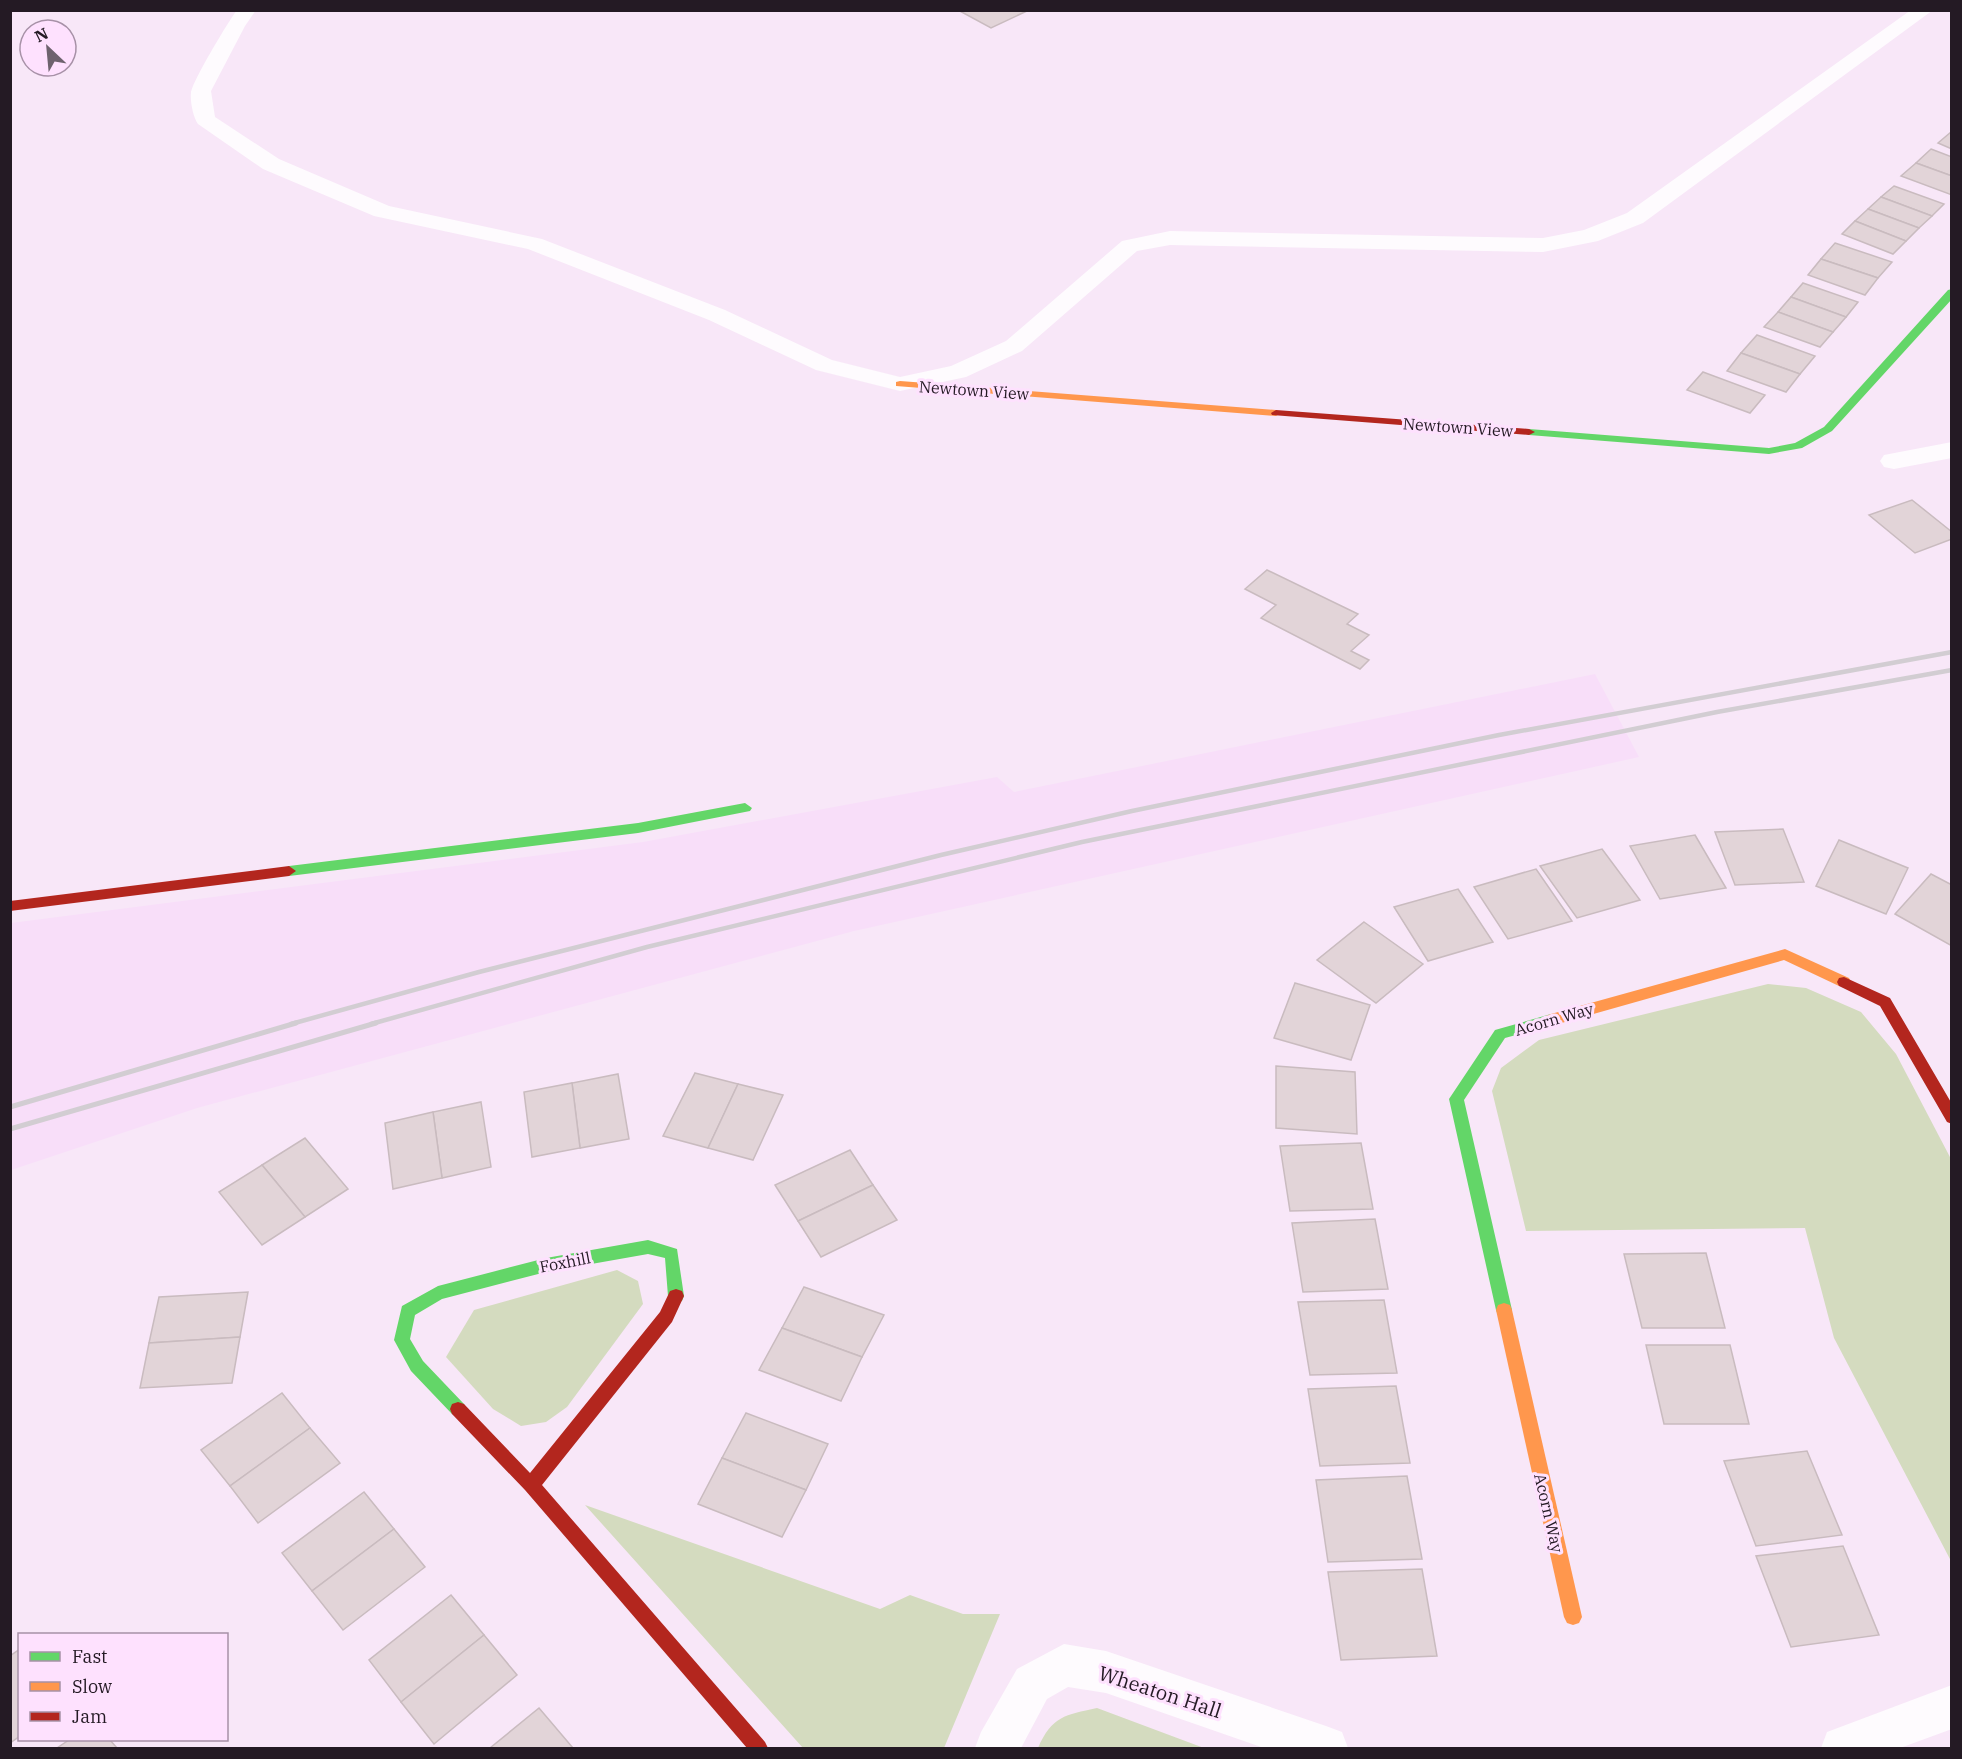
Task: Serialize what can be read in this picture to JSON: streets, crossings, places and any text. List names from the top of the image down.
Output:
{
  "streets": {
    "street": [
      "Newtown View",
      "Acorn Way",
      "Foxhill",
      "Wheaton Hall"
    ]
  },
  "legend": ["Fast", "Slow", "Jam"],
  "north": "top left"
}
